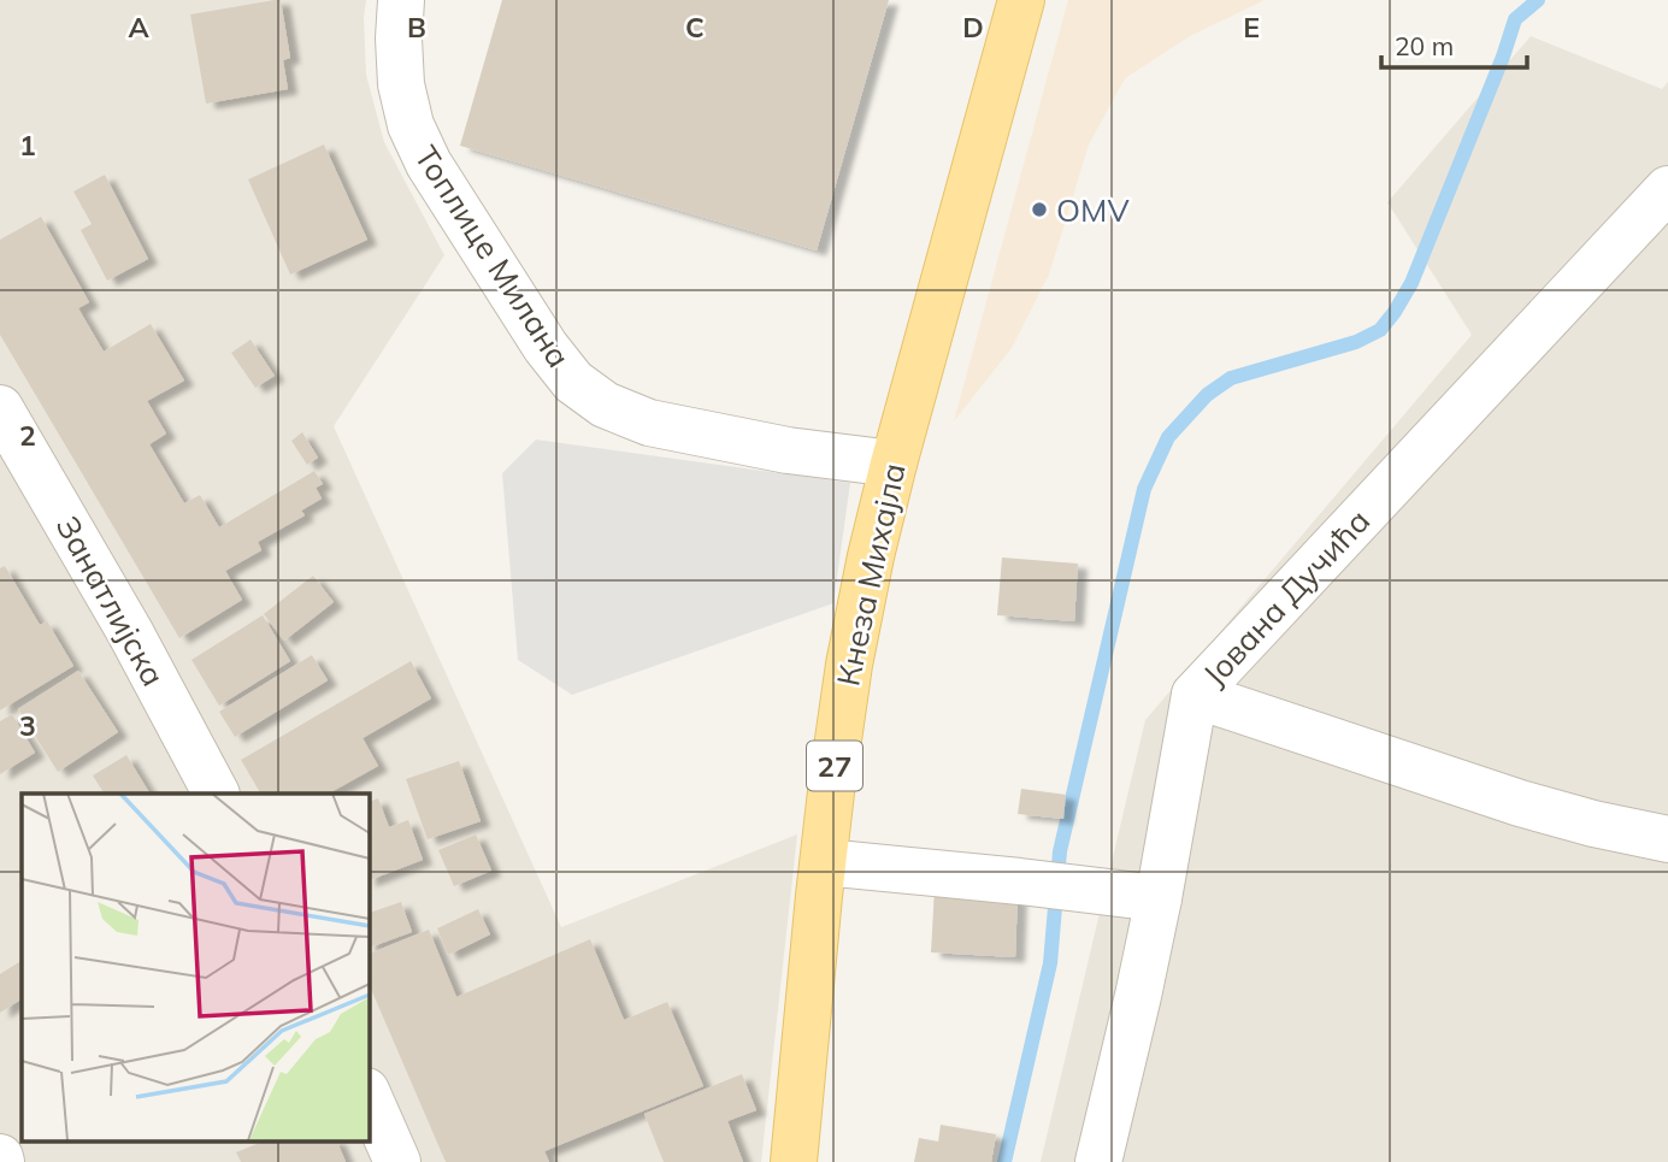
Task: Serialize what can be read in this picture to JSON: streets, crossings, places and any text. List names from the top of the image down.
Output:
{
  "streets": {
    "main road": ["Кнеза Михајла", "27"],
    "street": ["Топлице Милана", "Јована Дучића", "Занатлијска"]
  },
  "crossings": [
    ["Топлице Милана", "Кнеза Михајла"]
  ],
  "places": ["OMV"],
  "scale_bar": "20 m",
  "grid": {
    "columns": [
      "A",
      "B",
      "C",
      "D",
      "E"
    ],
    "rows": ["1", "2", "3"]
  }
}
